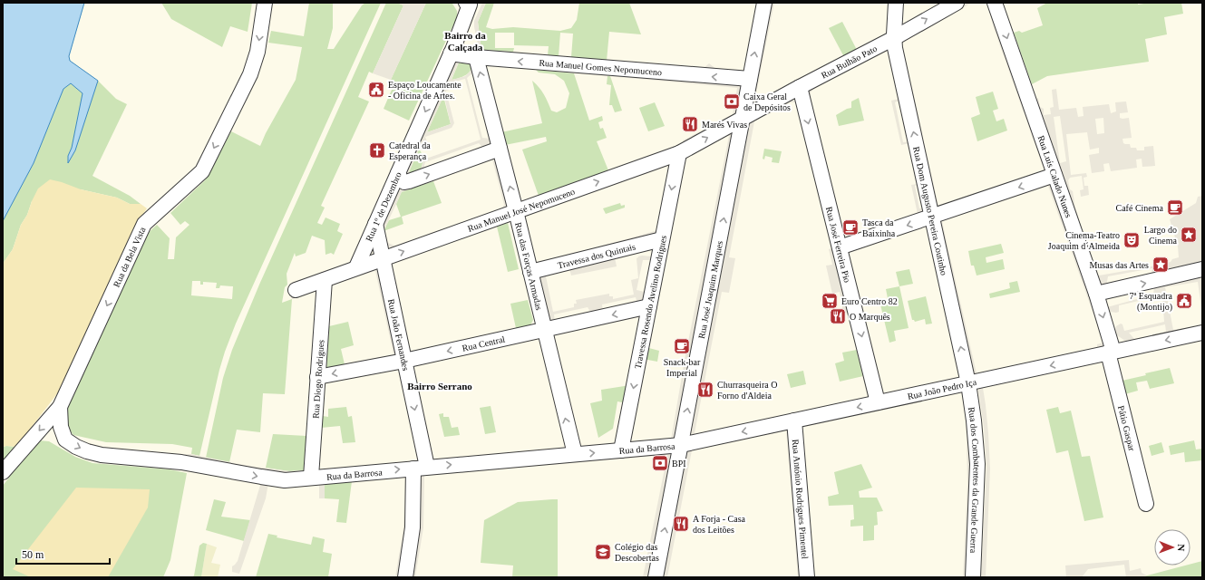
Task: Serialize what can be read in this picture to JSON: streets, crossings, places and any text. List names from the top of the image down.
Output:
{
  "streets": {
    "street": [
      "Rua Bulhão Pato",
      "Rua Manuel Gomes Nepomuceno",
      "Rua Luís Calado Nunes",
      "Rua 1º de Dezembro",
      "Rua Manuel José Nepomuceno",
      "Rua Dom Augusto Pereira Coutinho",
      "Rua José Ferreira Pio",
      "Travessa dos Quintais",
      "Rua da Bela Vista",
      "Rua das Forças Armadas",
      "Rua José Joaquim Marques",
      "Travessa Rosendo Avelino Rodrigues",
      "Rua João Fernandes",
      "Rua Central",
      "Rua Diogo Rodrigues",
      "Rua João Pedro Iça",
      "Pátio Gaspar",
      "Rua da Barrosa",
      "Rua dos Combatentes da Grande Guerra",
      "Rua António Rodrigues Pimentel"
    ]
  },
  "crossings": [
    ["Rua Bulhão Pato", "Rua Manuel José Nepomuceno"],
    ["Rua Bulhão Pato", "Rua Dom Augusto Pereira Coutinho"],
    ["Rua Bulhão Pato", "Rua José Ferreira Pio"],
    ["Rua Bulhão Pato", "Rua José Joaquim Marques"],
    ["Rua Manuel Gomes Nepomuceno", "Rua 1º de Dezembro"],
    ["Rua Manuel Gomes Nepomuceno", "Rua das Forças Armadas"],
    ["Rua Manuel Gomes Nepomuceno", "Rua José Joaquim Marques"],
    ["Rua Luís Calado Nunes", "Rua João Pedro Iça"],
    ["Rua Luís Calado Nunes", "Pátio Gaspar"],
    ["Rua 1º de Dezembro", "Rua Manuel José Nepomuceno"],
    ["Rua 1º de Dezembro", "Rua João Fernandes"],
    ["Rua Manuel José Nepomuceno", "Rua das Forças Armadas"],
    ["Rua Manuel José Nepomuceno", "Rua José Joaquim Marques"],
    ["Rua Manuel José Nepomuceno", "Travessa Rosendo Avelino Rodrigues"],
    ["Rua Manuel José Nepomuceno", "Rua João Fernandes"],
    ["Rua Manuel José Nepomuceno", "Rua Diogo Rodrigues"],
    ["Rua Dom Augusto Pereira Coutinho", "Rua João Pedro Iça"],
    ["Rua Dom Augusto Pereira Coutinho", "Rua dos Combatentes da Grande Guerra"],
    ["Rua José Ferreira Pio", "Rua João Pedro Iça"],
    ["Travessa dos Quintais", "Rua das Forças Armadas"],
    ["Travessa dos Quintais", "Travessa Rosendo Avelino Rodrigues"],
    ["Rua da Bela Vista", "Rua da Barrosa"],
    ["Rua das Forças Armadas", "Rua Central"],
    ["Rua das Forças Armadas", "Rua da Barrosa"],
    ["Rua José Joaquim Marques", "Rua João Pedro Iça"],
    ["Rua José Joaquim Marques", "Rua da Barrosa"],
    ["Travessa Rosendo Avelino Rodrigues", "Rua Central"],
    ["Travessa Rosendo Avelino Rodrigues", "Rua da Barrosa"],
    ["Rua João Fernandes", "Rua Central"],
    ["Rua João Fernandes", "Rua da Barrosa"],
    ["Rua Central", "Rua Diogo Rodrigues"],
    ["Rua Diogo Rodrigues", "Rua da Barrosa"],
    ["Rua João Pedro Iça", "Pátio Gaspar"],
    ["Rua João Pedro Iça", "Rua da Barrosa"],
    ["Rua João Pedro Iça", "Rua dos Combatentes da Grande Guerra"],
    ["Rua João Pedro Iça", "Rua António Rodrigues Pimentel"]
  ],
  "one_way": [
    "Rua Manuel Gomes Nepomuceno",
    "Rua Luís Calado Nunes",
    "Rua 1º de Dezembro",
    "Rua Manuel José Nepomuceno",
    "Rua Dom Augusto Pereira Coutinho",
    "Rua José Ferreira Pio",
    "Rua da Bela Vista",
    "Rua das Forças Armadas",
    "Rua José Joaquim Marques",
    "Travessa Rosendo Avelino Rodrigues",
    "Rua Central",
    "Rua João Pedro Iça",
    "Rua da Barrosa"
  ],
  "districts": ["Bairro da Calçada", "Bairro Serrano"],
  "places": {
    "public building": ["Espaço Loucamente - Oficina de Artes.", "7ª Esquadra (Montijo)"],
    "bank": ["Caixa Geral de Depósitos", "BPI"],
    "restaurant": [
      "Marés Vivas",
      "O Marquês",
      "Churrasqueira O Forno d'Aldeia",
      "A Forja - Casa dos Leitões"
    ],
    "church": ["Catedral da Esperança"],
    "cafe": ["Café Cinema", "Tasca da Baixinha", "Snack-bar Imperial"],
    "place": ["Largo do Cinema", "Musas das Artes"],
    "theatre": ["Cinema-Teatro Joaquim d´Almeida"],
    "supermarket": ["Euro Centro 82"],
    "school or university": ["Colégio das Descobertas"]
  },
  "scale_bar": "50 m",
  "north": "right"
}
